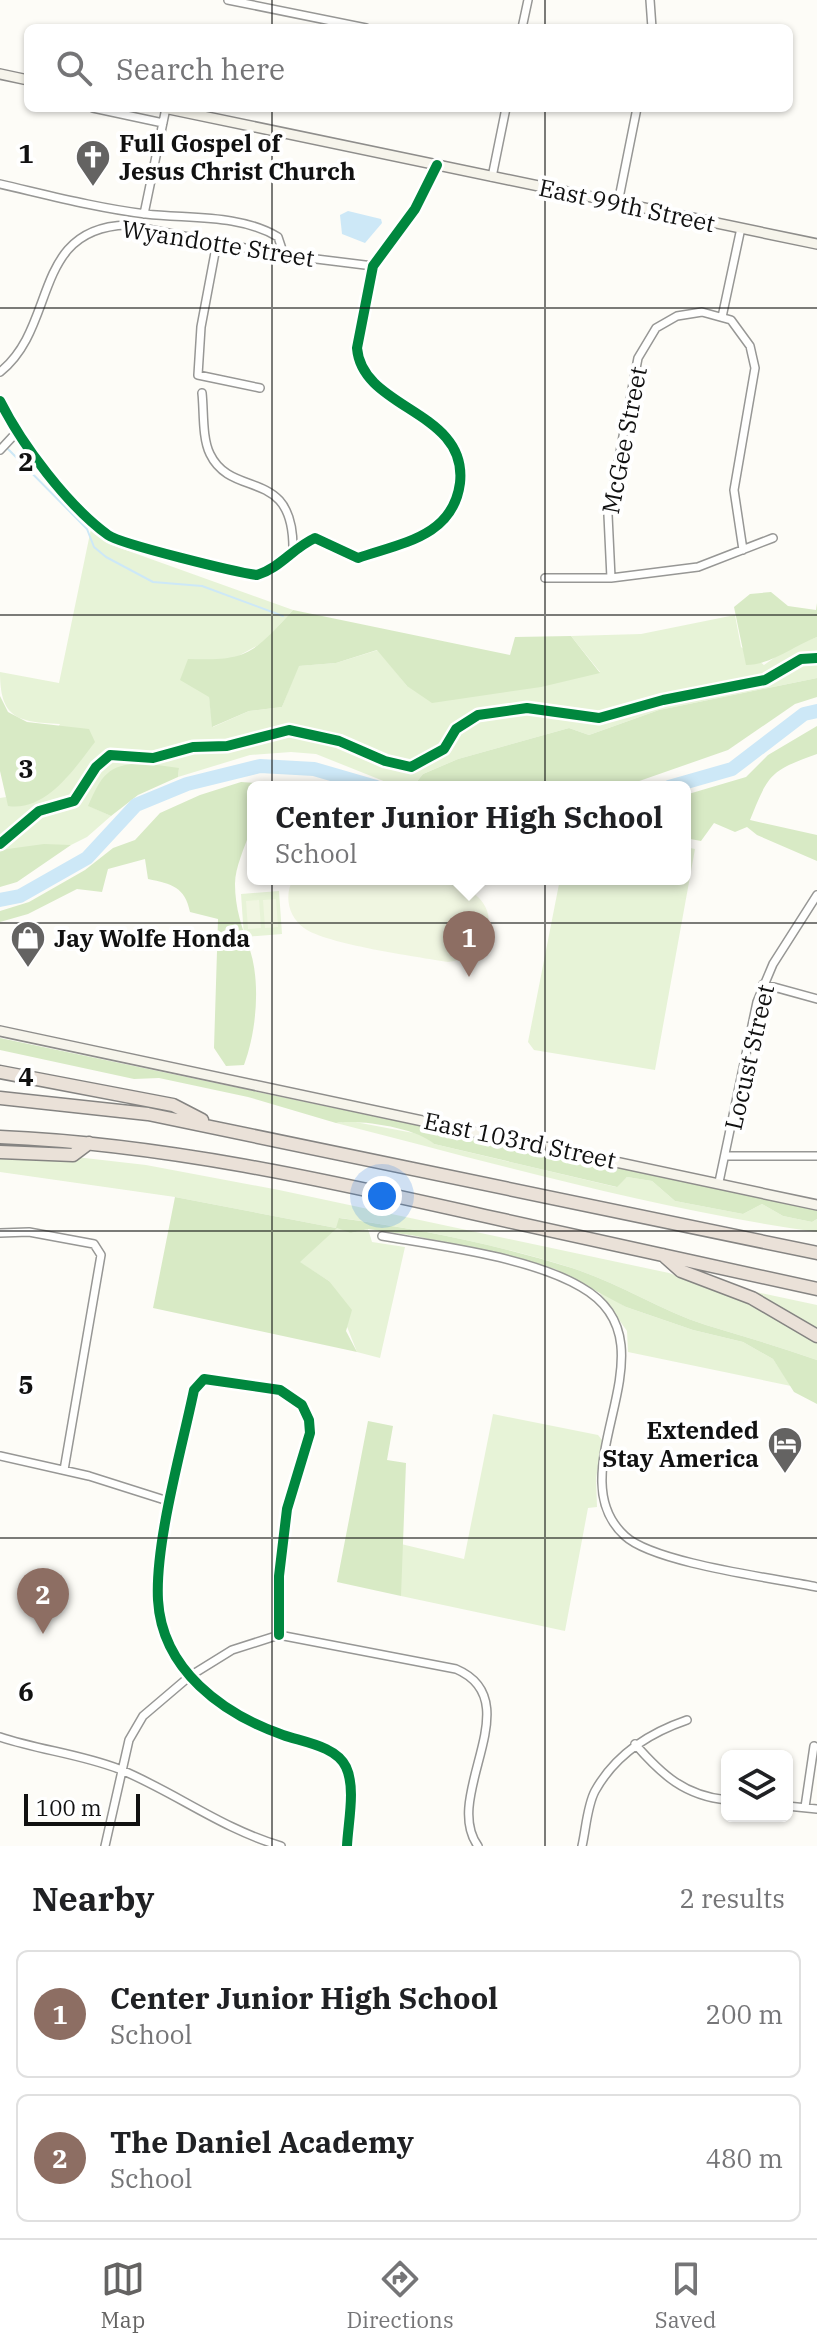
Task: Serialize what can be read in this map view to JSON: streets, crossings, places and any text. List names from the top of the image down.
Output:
{
  "streets": {
    "street": [
      "East 99th Street",
      "Wyandotte Street",
      "McGee Street",
      "Locust Street",
      "East 103rd Street"
    ]
  },
  "crossings": [
    ["Locust Street", "East 103rd Street"]
  ],
  "places": {
    "church": ["Full Gospel of Jesus Christ Church"],
    "shop": ["Jay Wolfe Honda"],
    "hotel": ["Extended Stay America"]
  },
  "scale_bar": "100 m",
  "page": {
    "search": "Search here",
    "popup": ["Center Junior High School", "School"],
    "pins": ["1", "2"],
    "scale": "100 m",
    "heading": ["Nearby", "2 results"],
    "list": [
      {
        "mark": "1",
        "name": "Center Junior High School",
        "note": "School",
        "value": "200 m"
      },
      {
        "mark": "2",
        "name": "The Daniel Academy",
        "note": "School",
        "value": "480 m"
      }
    ],
    "nav": ["Map", "Directions", "Saved"]
  },
  "grid": {
    "rows": [
      "1",
      "2",
      "3",
      "4",
      "5",
      "6"
    ]
  }
}
